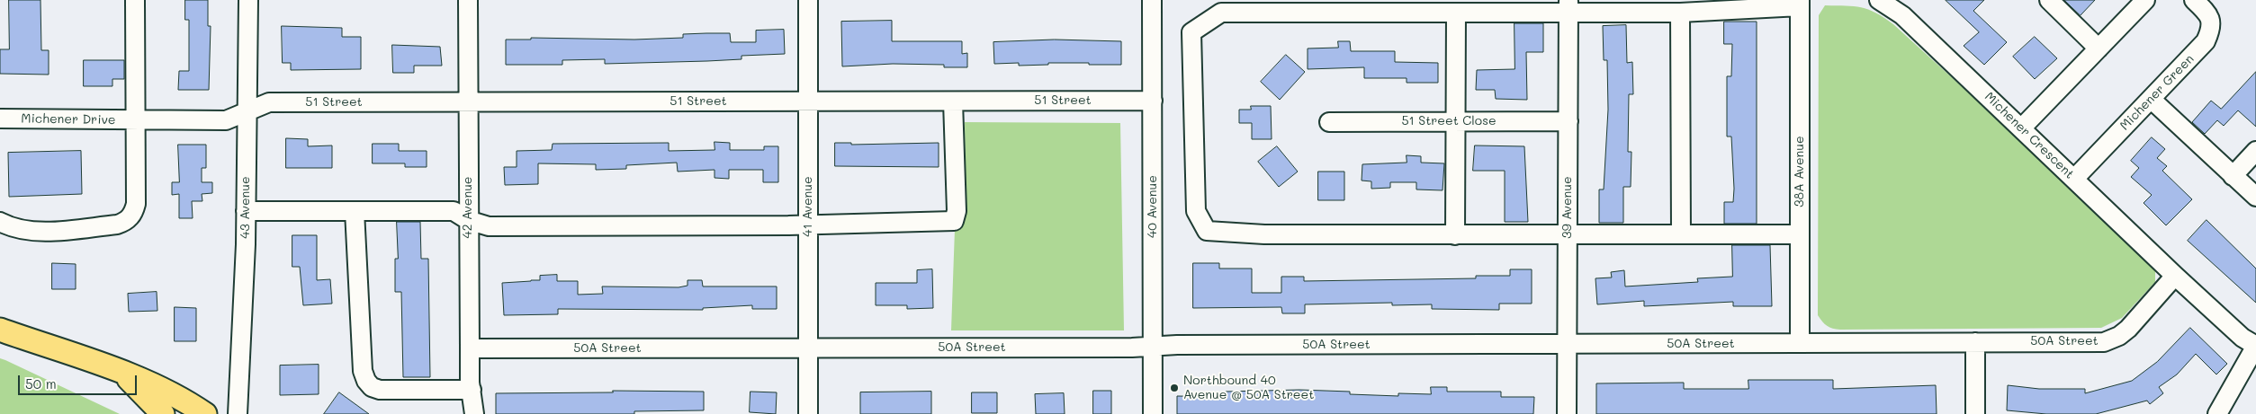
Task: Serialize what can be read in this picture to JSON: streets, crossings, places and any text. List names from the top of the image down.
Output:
{
  "streets": {
    "street": [
      "Michener Green",
      "51 Street",
      "Michener Drive",
      "51 Street Close",
      "Michener Crescent",
      "38A Avenue",
      "41 Avenue",
      "40 Avenue",
      "43 Avenue",
      "42 Avenue",
      "39 Avenue",
      "50A Street"
    ]
  },
  "crossings": [
    ["Michener Green", "Michener Crescent"],
    ["51 Street", "Michener Drive"],
    ["51 Street", "41 Avenue"],
    ["51 Street", "40 Avenue"],
    ["51 Street", "43 Avenue"],
    ["51 Street", "42 Avenue"],
    ["Michener Drive", "43 Avenue"],
    ["51 Street Close", "39 Avenue"],
    ["Michener Crescent", "50A Street"],
    ["38A Avenue", "50A Street"],
    ["41 Avenue", "50A Street"],
    ["40 Avenue", "50A Street"],
    ["42 Avenue", "50A Street"],
    ["39 Avenue", "50A Street"]
  ],
  "places": ["Northbound 40 Avenue @ 50A Street"],
  "scale_bar": "50 m"
}
